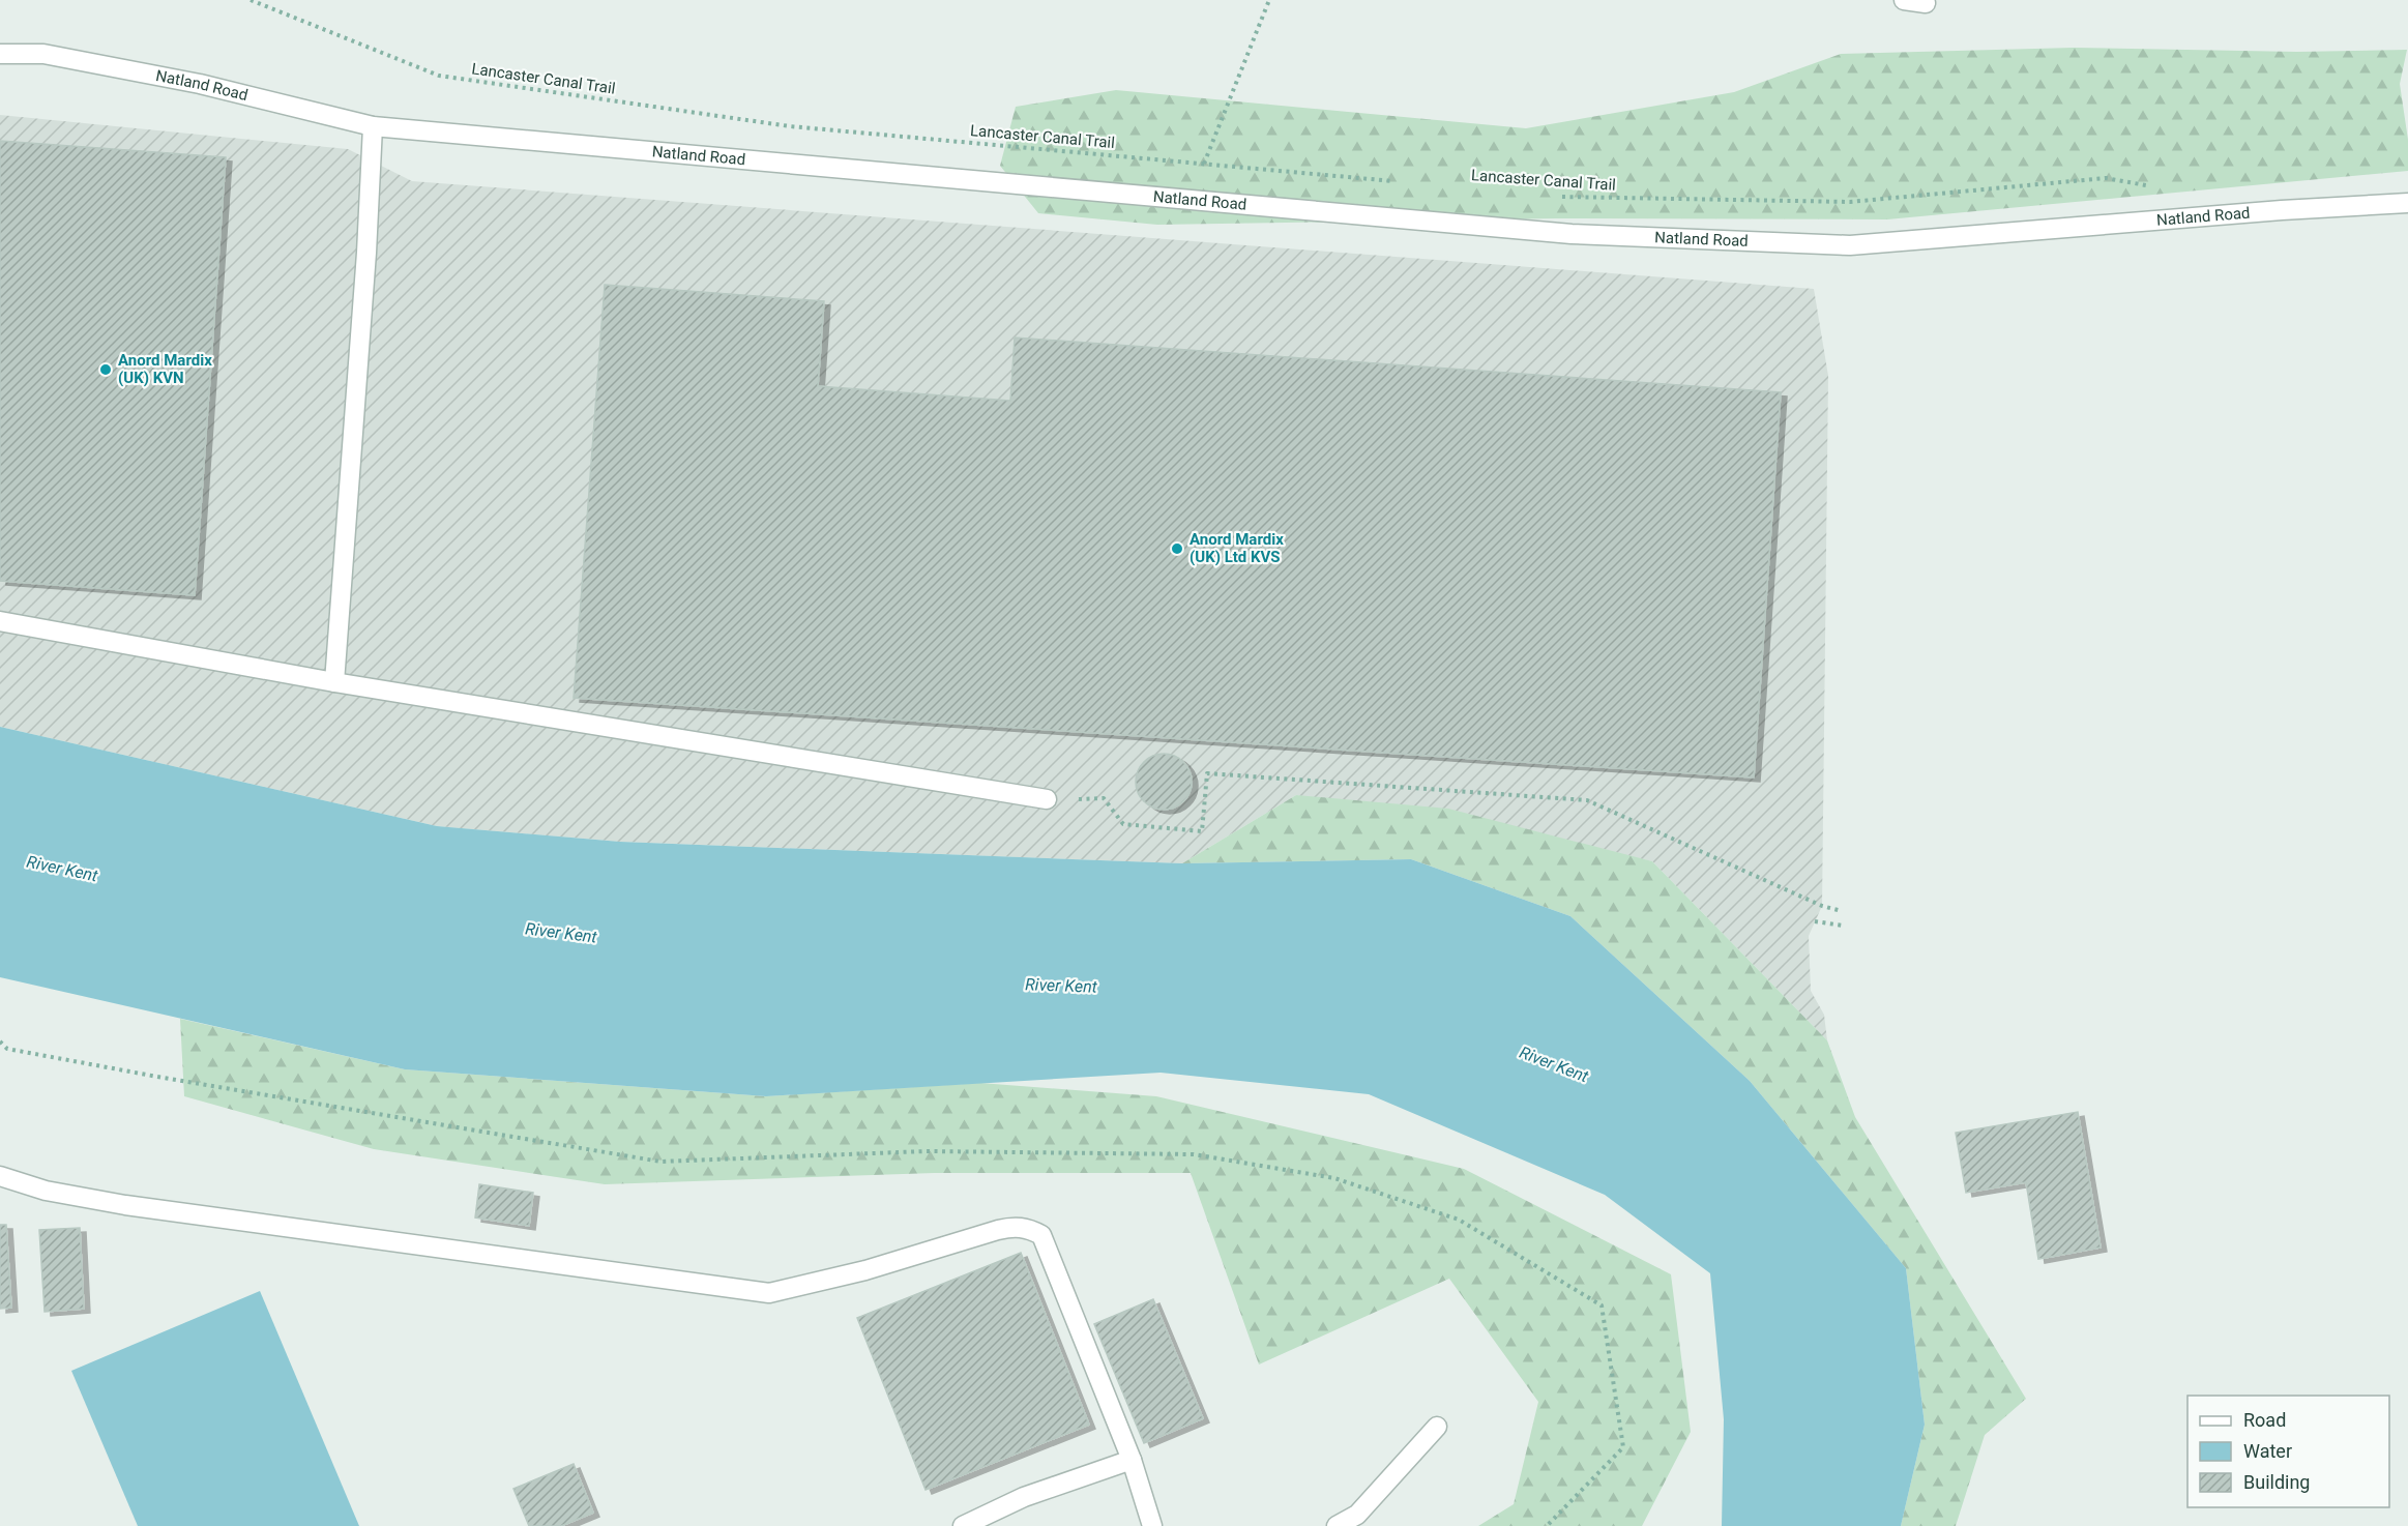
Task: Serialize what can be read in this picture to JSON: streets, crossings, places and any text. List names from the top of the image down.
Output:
{
  "streets": {
    "street": ["Natland Road"],
    "path": ["Lancaster Canal Trail"]
  },
  "water": ["River Kent"],
  "places": ["Anord Mardix (UK) KVN", "Anord Mardix (UK) Ltd KVS"],
  "legend": ["Road", "Water", "Building"]
}
